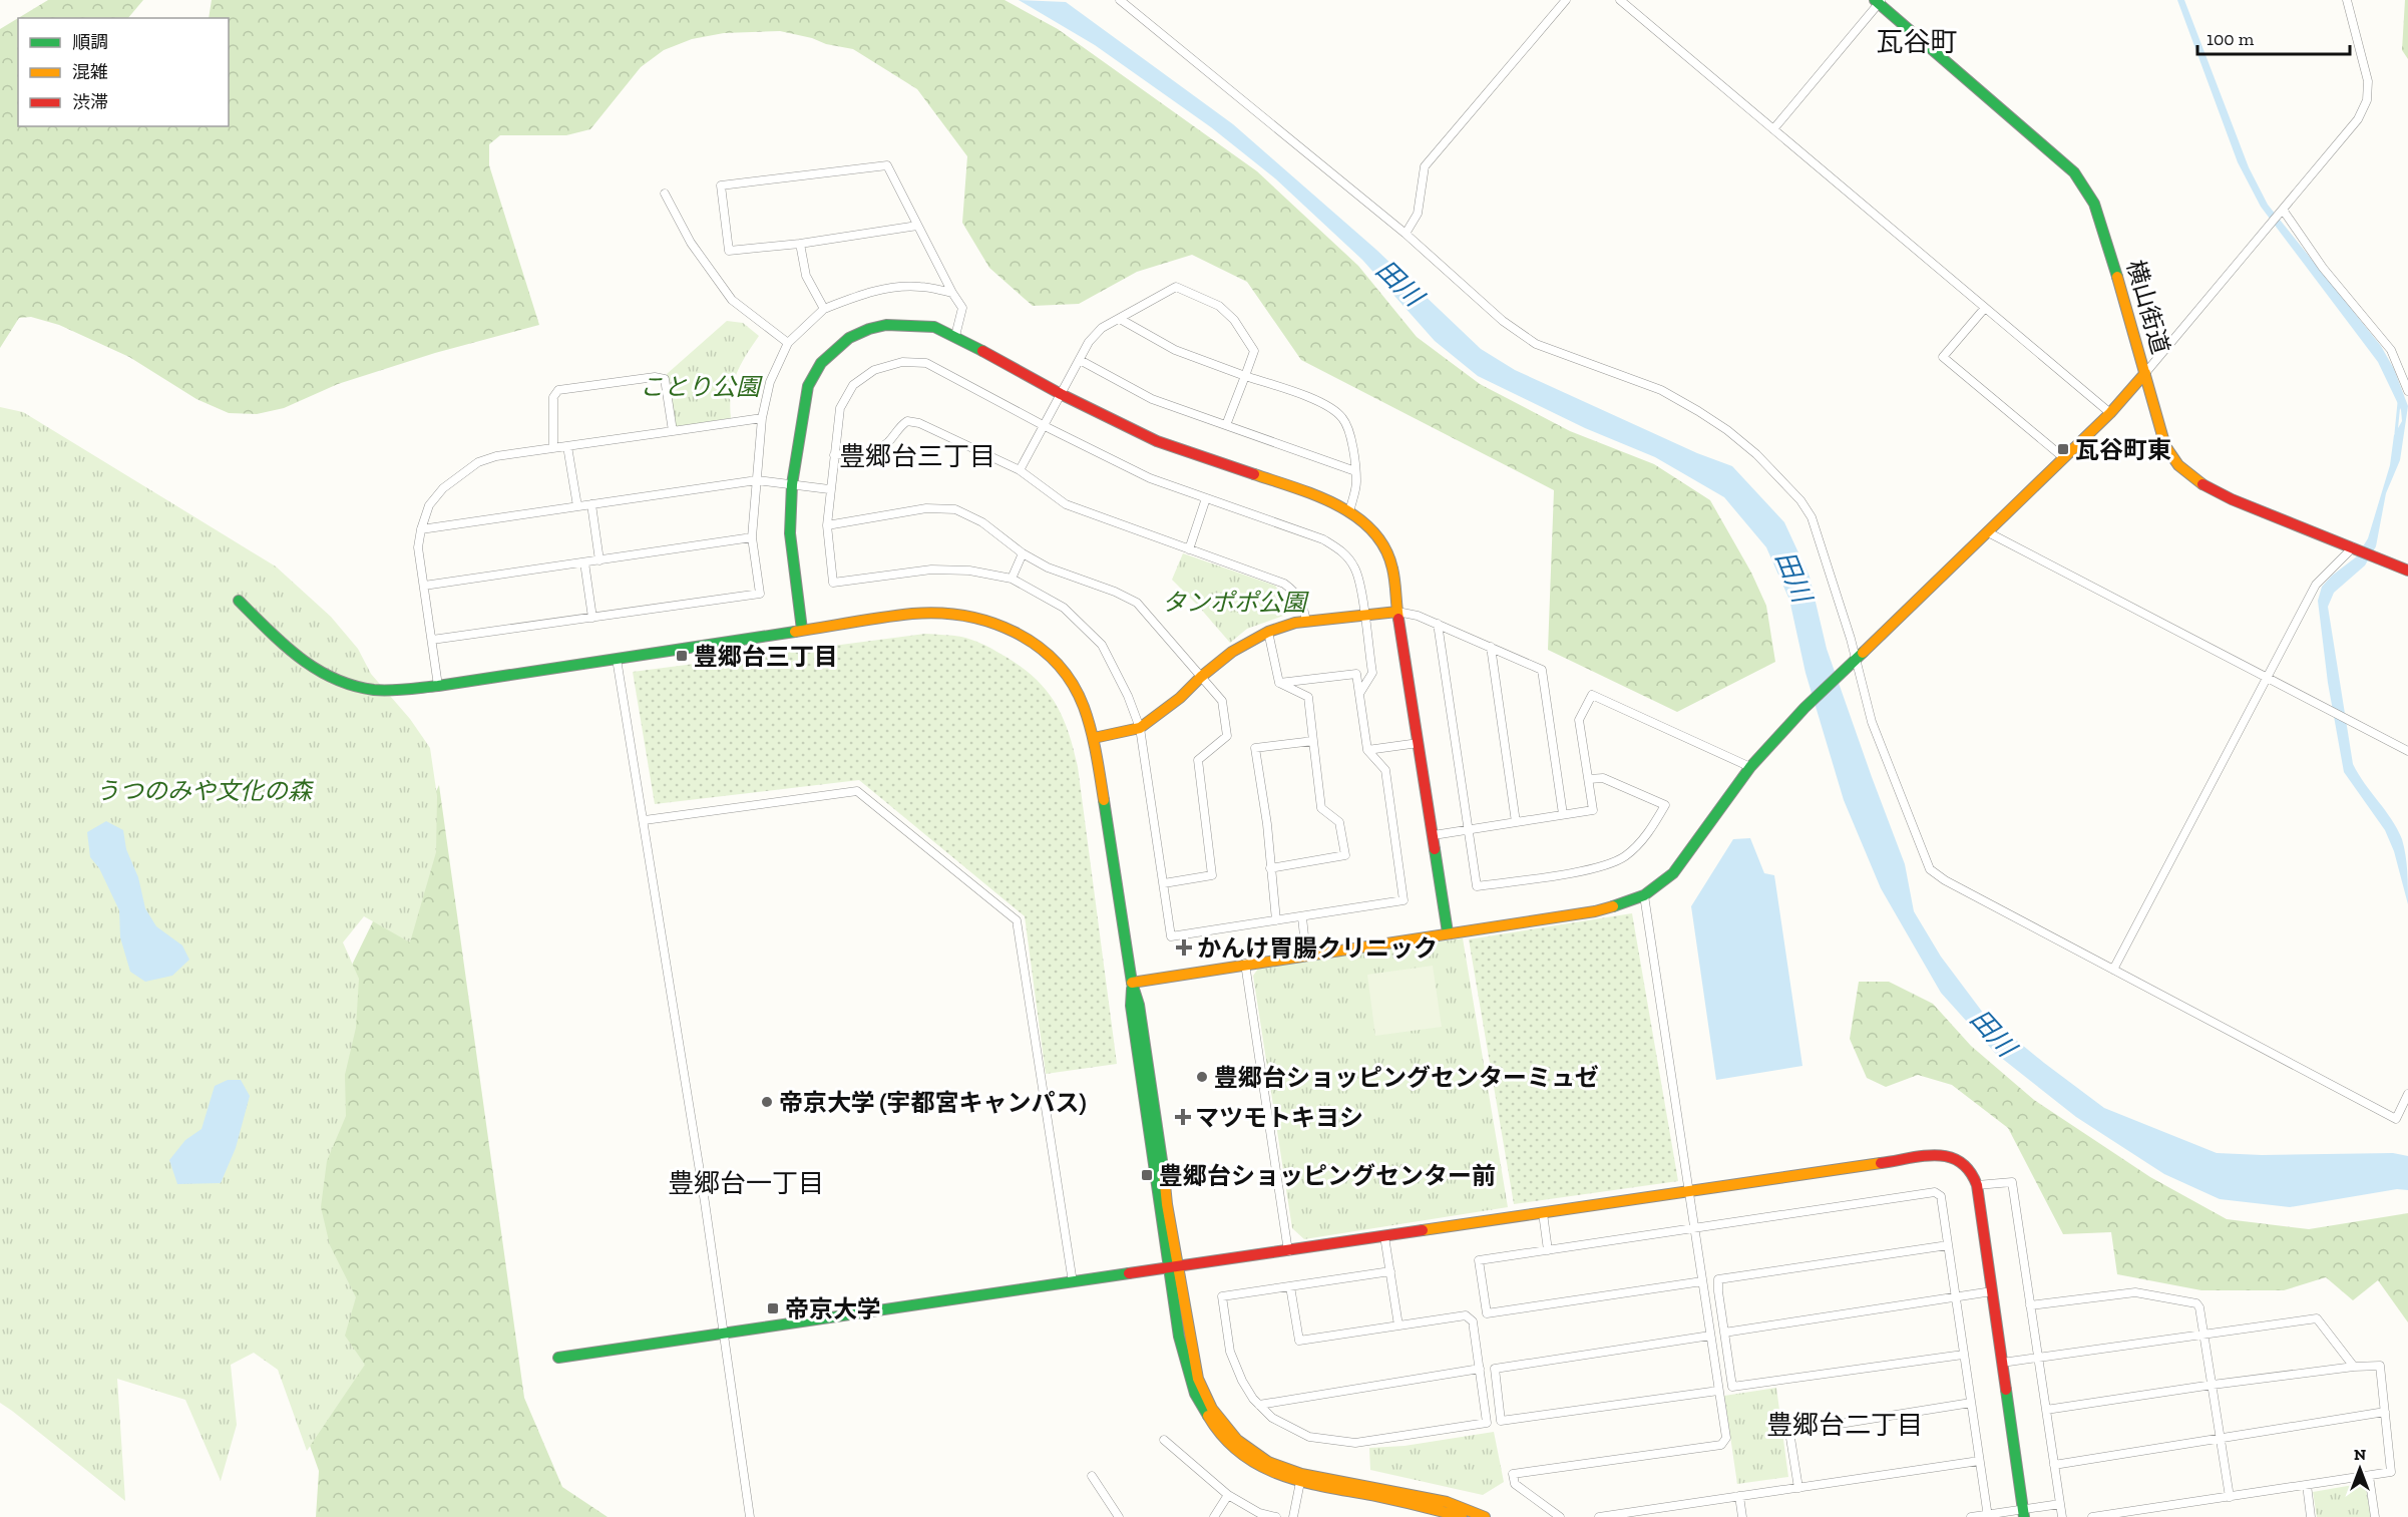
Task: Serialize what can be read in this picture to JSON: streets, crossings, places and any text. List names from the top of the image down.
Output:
{
  "streets": {
    "street": ["横山街道"]
  },
  "districts": [
    "瓦谷町",
    "豊郷台三丁目",
    "豊郷台一丁目",
    "豊郷台二丁目"
  ],
  "water": ["田川"],
  "parks": ["ことり公園", "タンポポ公園", "うつのみや文化の森"],
  "places": {
    "transit": [
      "瓦谷町東",
      "豊郷台三丁目",
      "豊郷台ショッピングセンター前",
      "帝京大学"
    ],
    "health": ["かんけ胃腸クリニック", "マツモトキヨシ"],
    "other": ["豊郷台ショッピングセンターミュゼ", "帝京大学 (宇都宮キャンパス)"]
  },
  "legend": ["順調", "混雑", "渋滞"],
  "scale_bar": "100 m",
  "north": "top"
}
